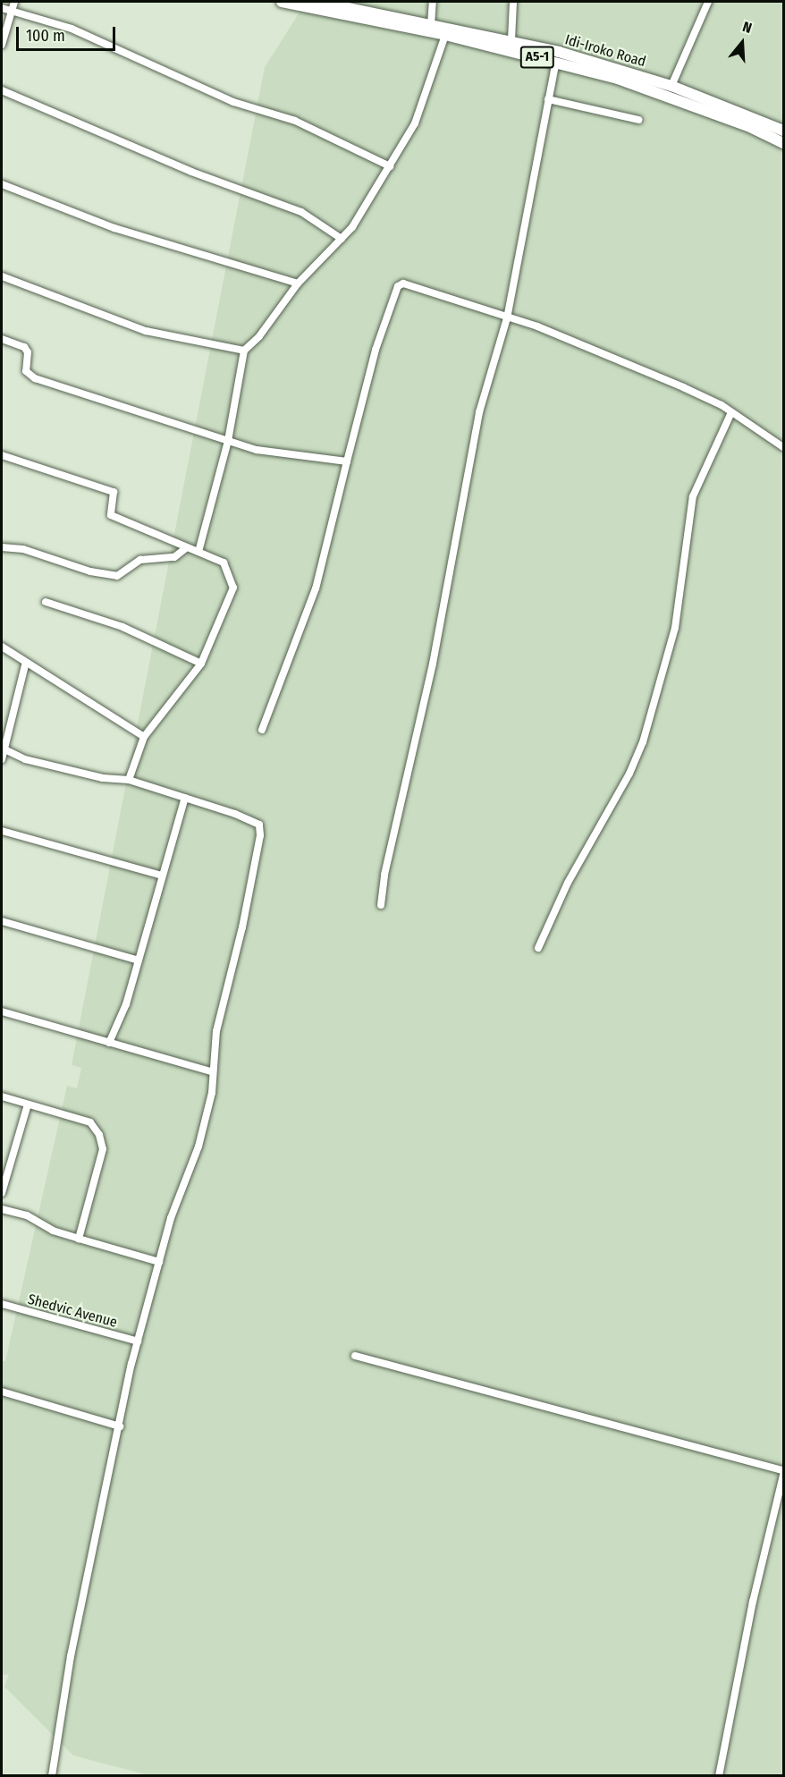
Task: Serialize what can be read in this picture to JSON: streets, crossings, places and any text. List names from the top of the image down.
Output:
{
  "streets": {
    "highway": ["Idi-Iroko Road", "A5-1"],
    "street": ["Shedvic Avenue"]
  },
  "scale_bar": "100 m",
  "north": "top"
}
